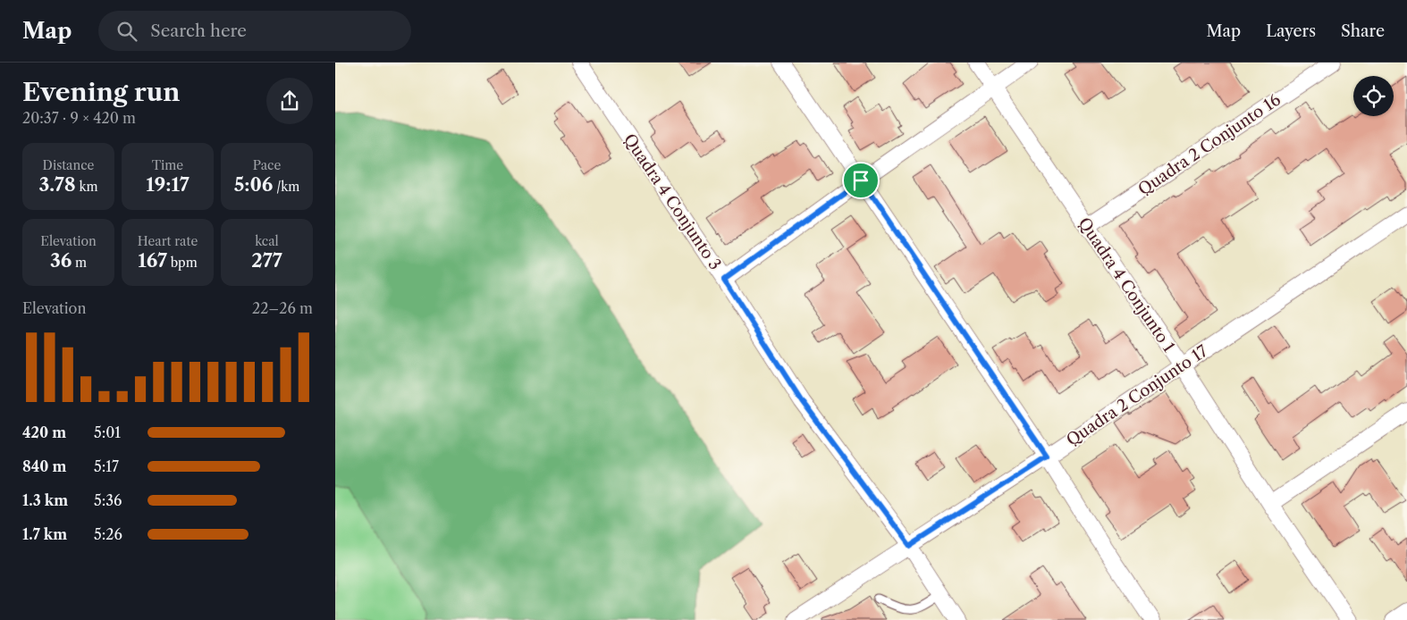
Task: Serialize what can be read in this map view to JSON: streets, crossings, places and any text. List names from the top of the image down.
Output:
{
  "streets": {
    "street": [
      "Quadra 2 Conjunto 16",
      "Quadra 4 Conjunto 3",
      "Quadra 4 Conjunto 1",
      "Quadra 2 Conjunto 17"
    ]
  },
  "crossings": [
    ["Quadra 2 Conjunto 16", "Quadra 4 Conjunto 1"],
    ["Quadra 4 Conjunto 3", "Quadra 2 Conjunto 17"],
    ["Quadra 4 Conjunto 1", "Quadra 2 Conjunto 17"]
  ],
  "page": {
    "header": "Map",
    "search": "Search here",
    "nav": ["Map", "Layers", "Share"],
    "heading": ["Evening run", "20:37 · 9 × 420 m"],
    "stats": [
      ["Distance", "3.78 km"],
      ["Time", "19:17"],
      ["Pace", "5:06 /km"],
      ["Elevation", "36 m"],
      ["Heart rate", "167 bpm"],
      ["kcal", "277"]
    ],
    "chart": ["Elevation", "22–26 m"],
    "list": [
      {
        "name": "420 m",
        "note": "5:01"
      },
      {
        "name": "840 m",
        "note": "5:17"
      },
      {
        "name": "1.3 km",
        "note": "5:36"
      },
      {
        "name": "1.7 km",
        "note": "5:26"
      }
    ]
  }
}
